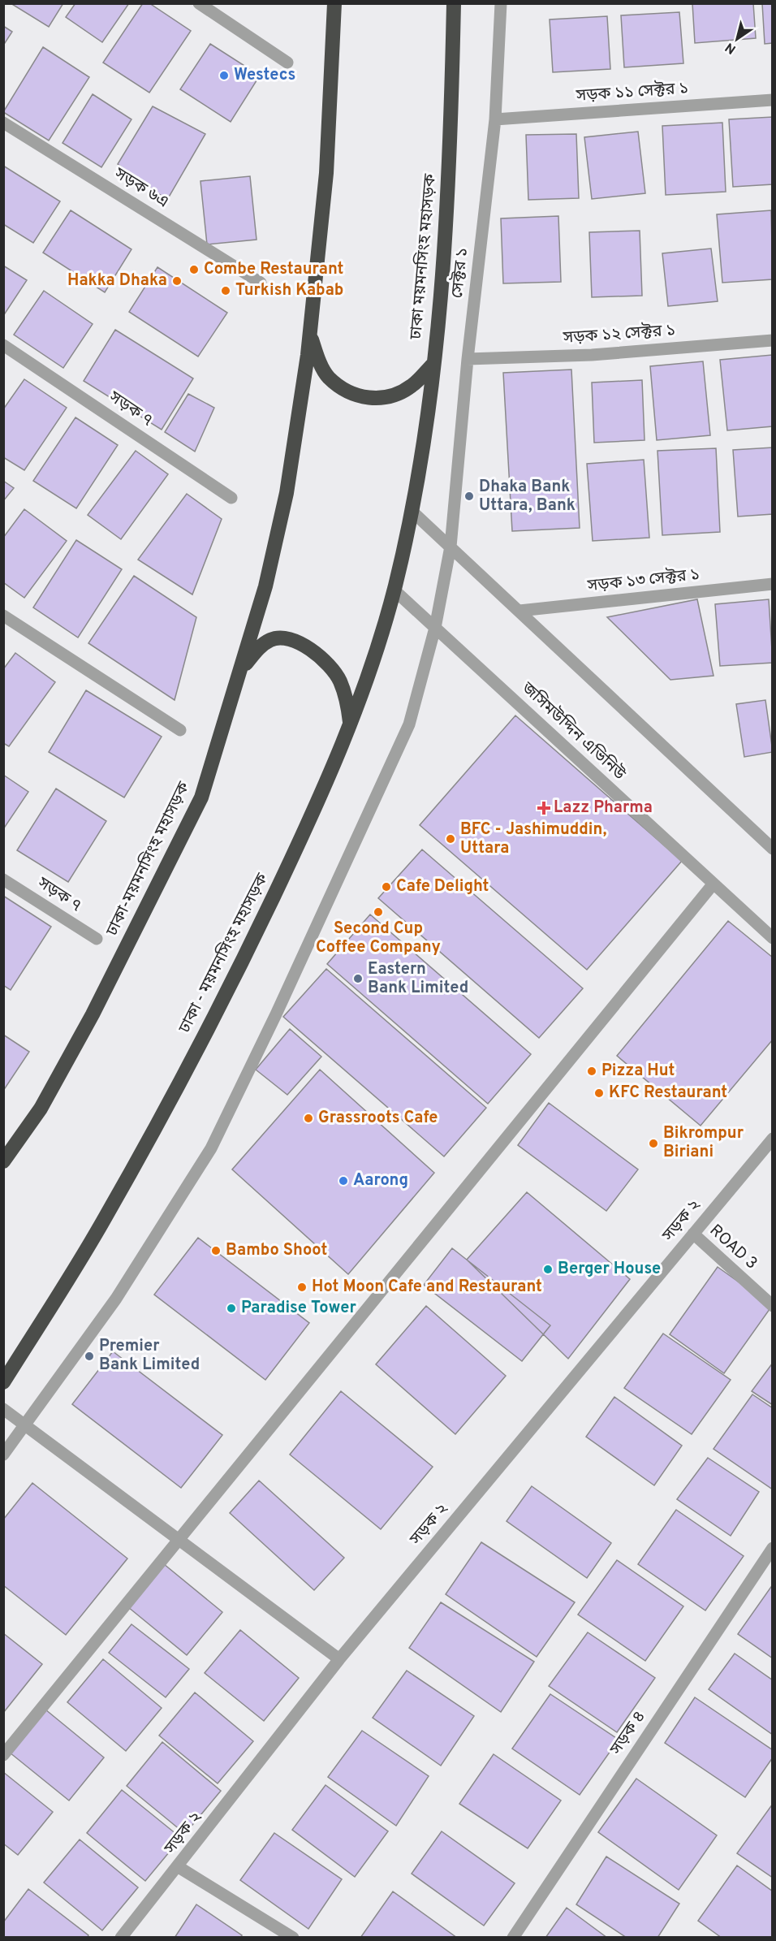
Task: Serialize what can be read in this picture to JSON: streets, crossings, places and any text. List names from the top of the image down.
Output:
{
  "streets": {
    "highway": ["ঢাকা ময়মনসিংহ মহাসড়ক", "ঢাকা-ময়মনসিংহ মহাসড়ক", "ঢাকা - ময়মনসিংহ মহাসড়ক"],
    "street": [
      "সড়ক ১১ সেক্টর ১",
      "সড়ক ৬এ",
      "সেক্টর ১",
      "সড়ক ১২ সেক্টর ১",
      "সড়ক ৭",
      "সড়ক ১৩ সেক্টর ১",
      "জসিমউদ্দিন এভিনিউ",
      "সড়ক ২",
      "ROAD 3",
      "সড়ক ৪"
    ]
  },
  "crossings": [
    ["সড়ক ১১ সেক্টর ১", "সেক্টর ১"],
    ["ঢাকা ময়মনসিংহ মহাসড়ক", "ঢাকা - ময়মনসিংহ মহাসড়ক"],
    ["সেক্টর ১", "সড়ক ১২ সেক্টর ১"],
    ["সেক্টর ১", "জসিমউদ্দিন এভিনিউ"],
    ["জসিমউদ্দিন এভিনিউ", "ঢাকা - ময়মনসিংহ মহাসড়ক"],
    ["সড়ক ২", "ROAD 3"]
  ],
  "places": {
    "other": [
      "Westecs",
      "Combe Restaurant",
      "Hakka Dhaka",
      "Turkish Kabab",
      "Dhaka Bank Uttara, Bank",
      "BFC - Jashimuddin, Uttara",
      "Cafe Delight",
      "Second Cup Coffee Company",
      "Eastern Bank Limited",
      "Pizza Hut",
      "KFC Restaurant",
      "Grassroots Cafe",
      "Bikrompur Biriani",
      "Aarong",
      "Bambo Shoot",
      "Berger House",
      "Hot Moon Cafe and Restaurant",
      "Paradise Tower",
      "Premier Bank Limited"
    ],
    "health": ["Lazz Pharma"]
  },
  "north": "bottom left"
}
